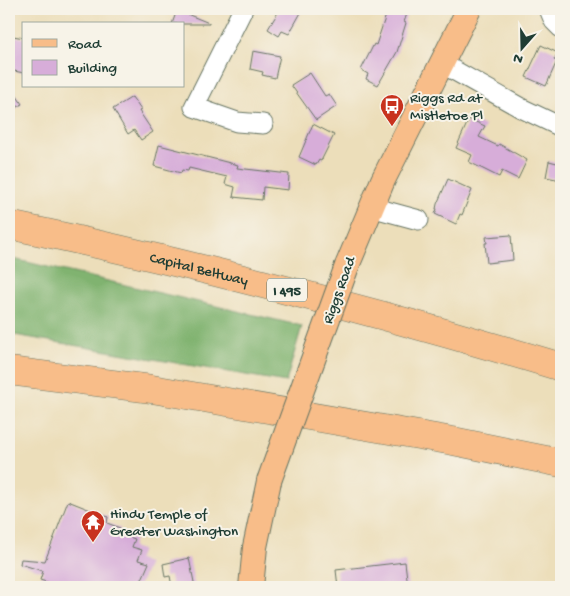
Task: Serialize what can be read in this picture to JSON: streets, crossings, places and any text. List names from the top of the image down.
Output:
{
  "streets": {
    "highway": ["Capital Beltway", "I 495"],
    "main road": ["Riggs Road"]
  },
  "places": {
    "bus stop": ["Riggs Rd at Mistletoe Pl"],
    "temple": ["Hindu Temple of Greater Washington"]
  },
  "legend": ["Road", "Building"],
  "north": "bottom"
}
